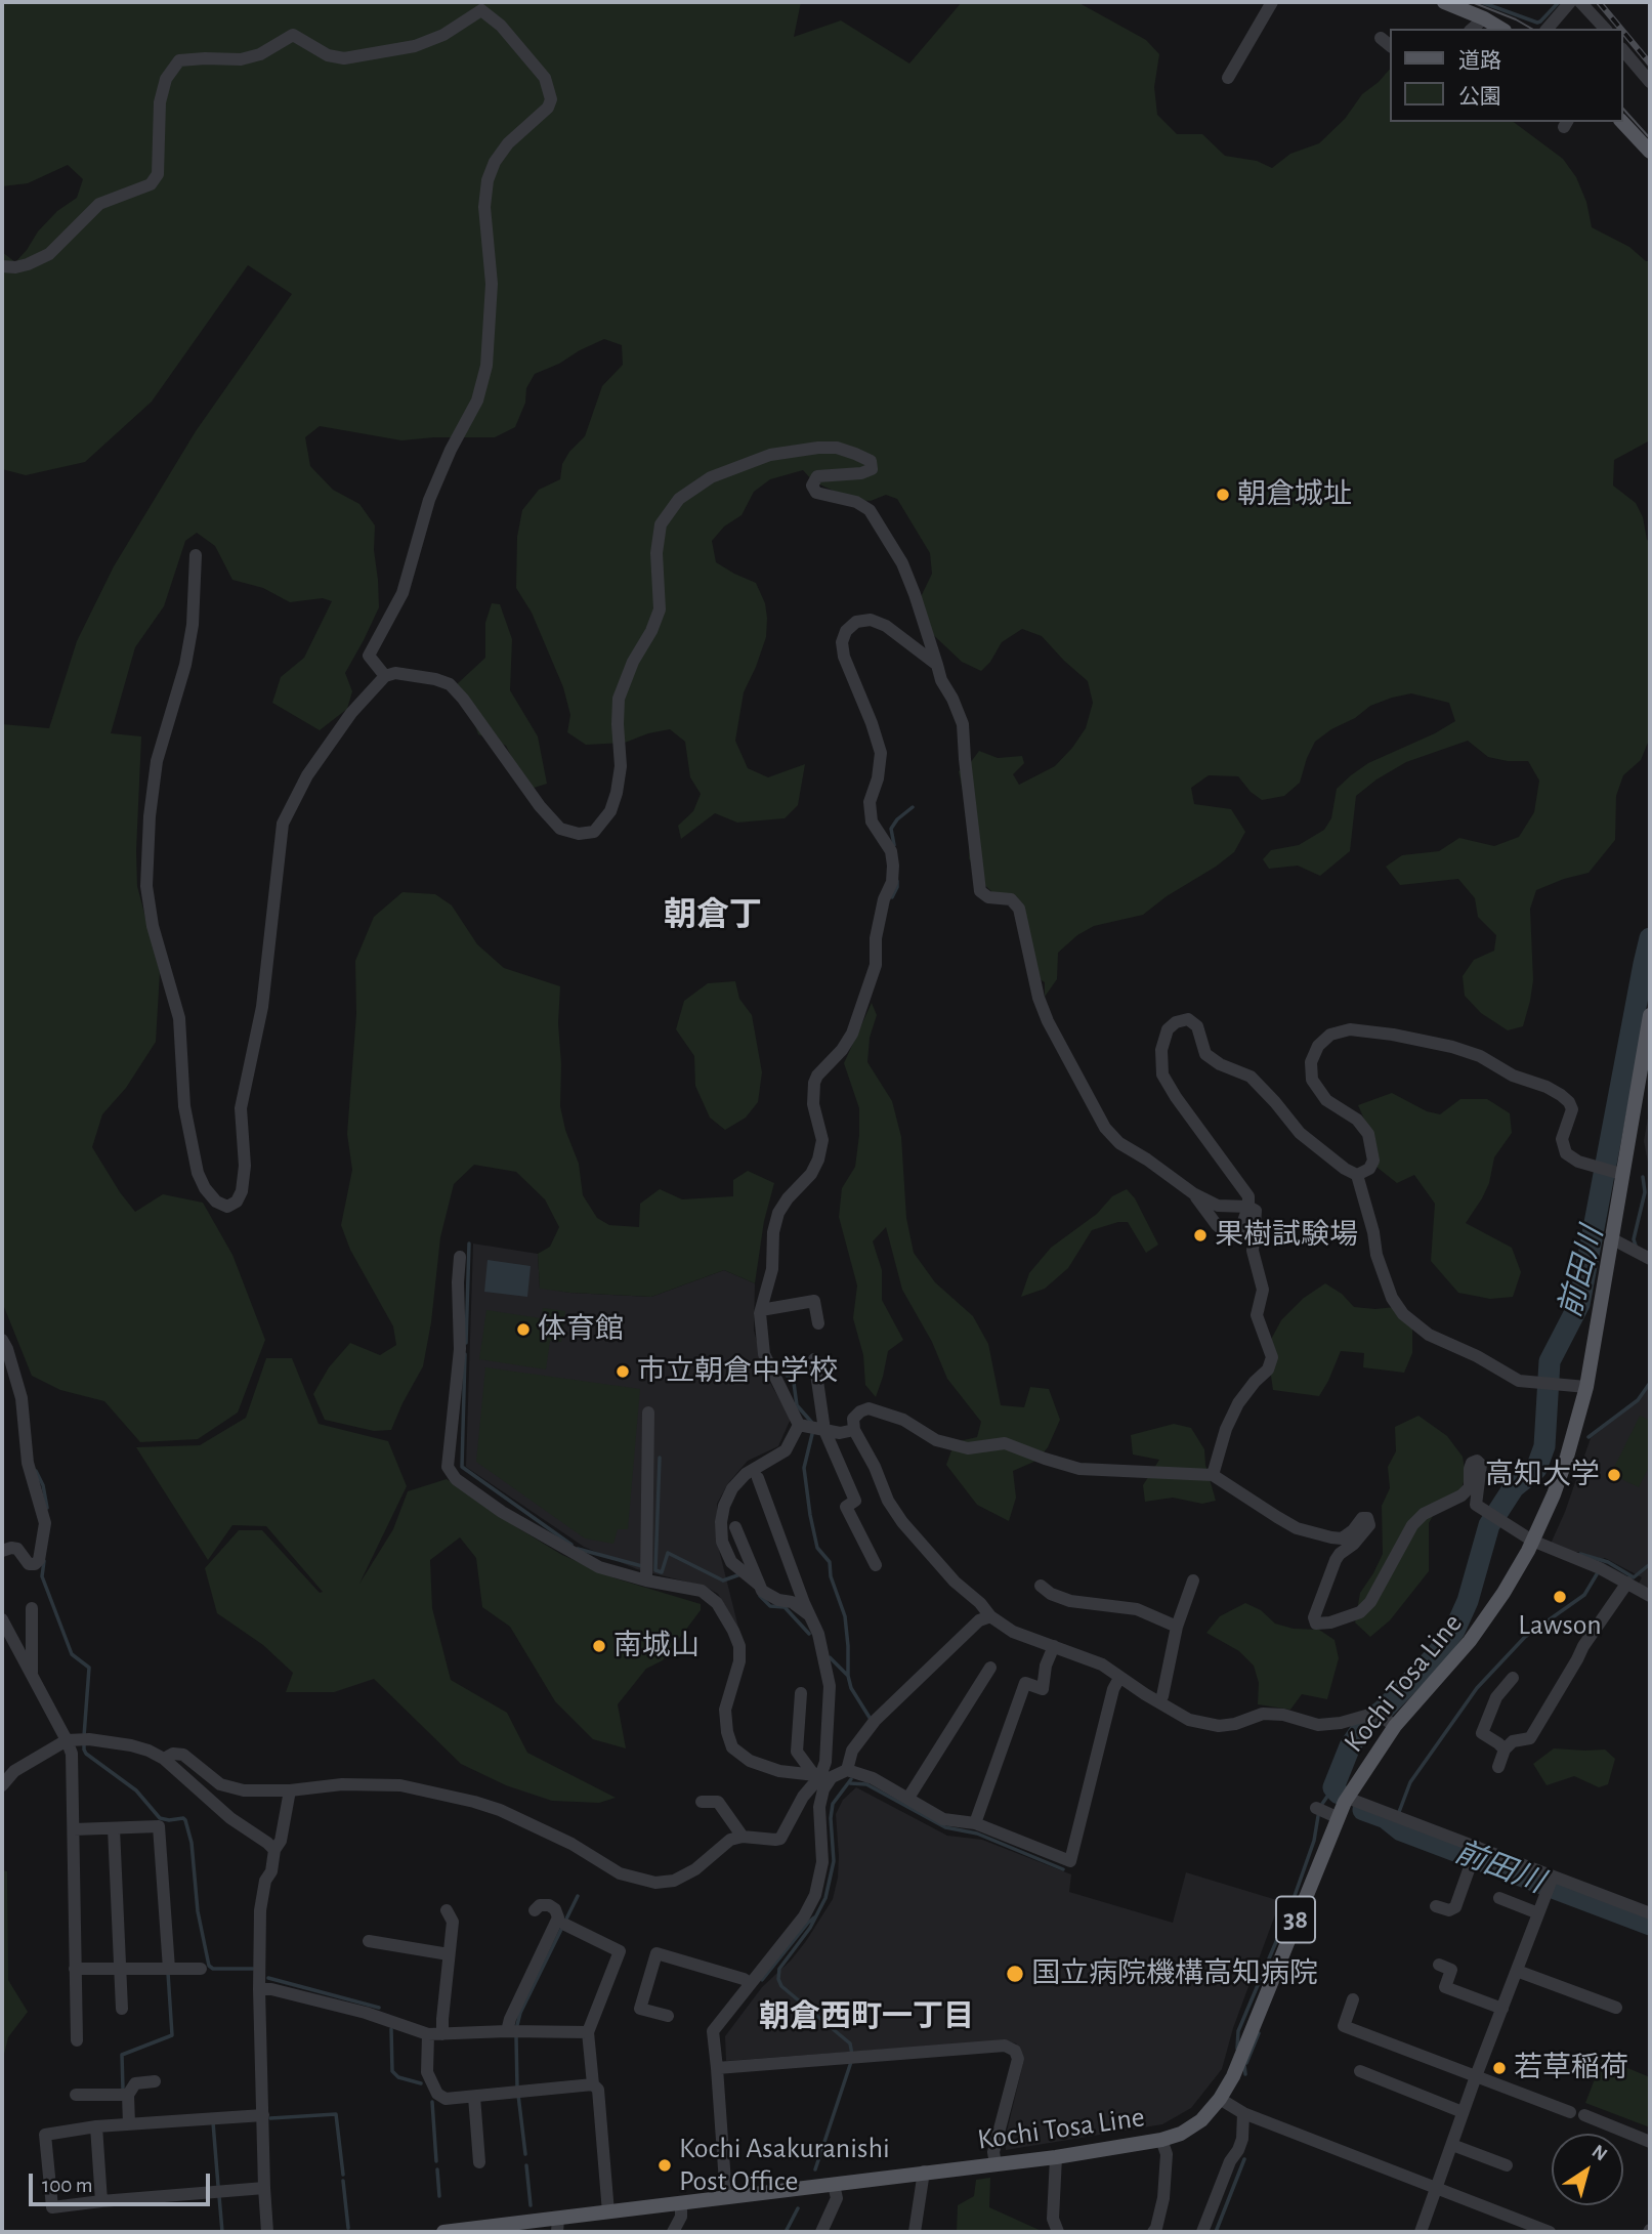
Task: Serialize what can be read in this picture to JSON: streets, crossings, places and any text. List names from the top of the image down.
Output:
{
  "streets": {
    "main road": ["Kochi Tosa Line", "38"]
  },
  "districts": ["朝倉丁", "朝倉西町一丁目"],
  "water": ["前田川"],
  "places": [
    "朝倉城址",
    "果樹試験場",
    "体育館",
    "市立朝倉中学校",
    "高知大学",
    "Lawson",
    "南城山",
    "国立病院機構高知病院",
    "若草稲荷",
    "Kochi Asakuranishi Post Office"
  ],
  "legend": ["道路", "公園"],
  "scale_bar": "100 m",
  "north": "top right"
}
